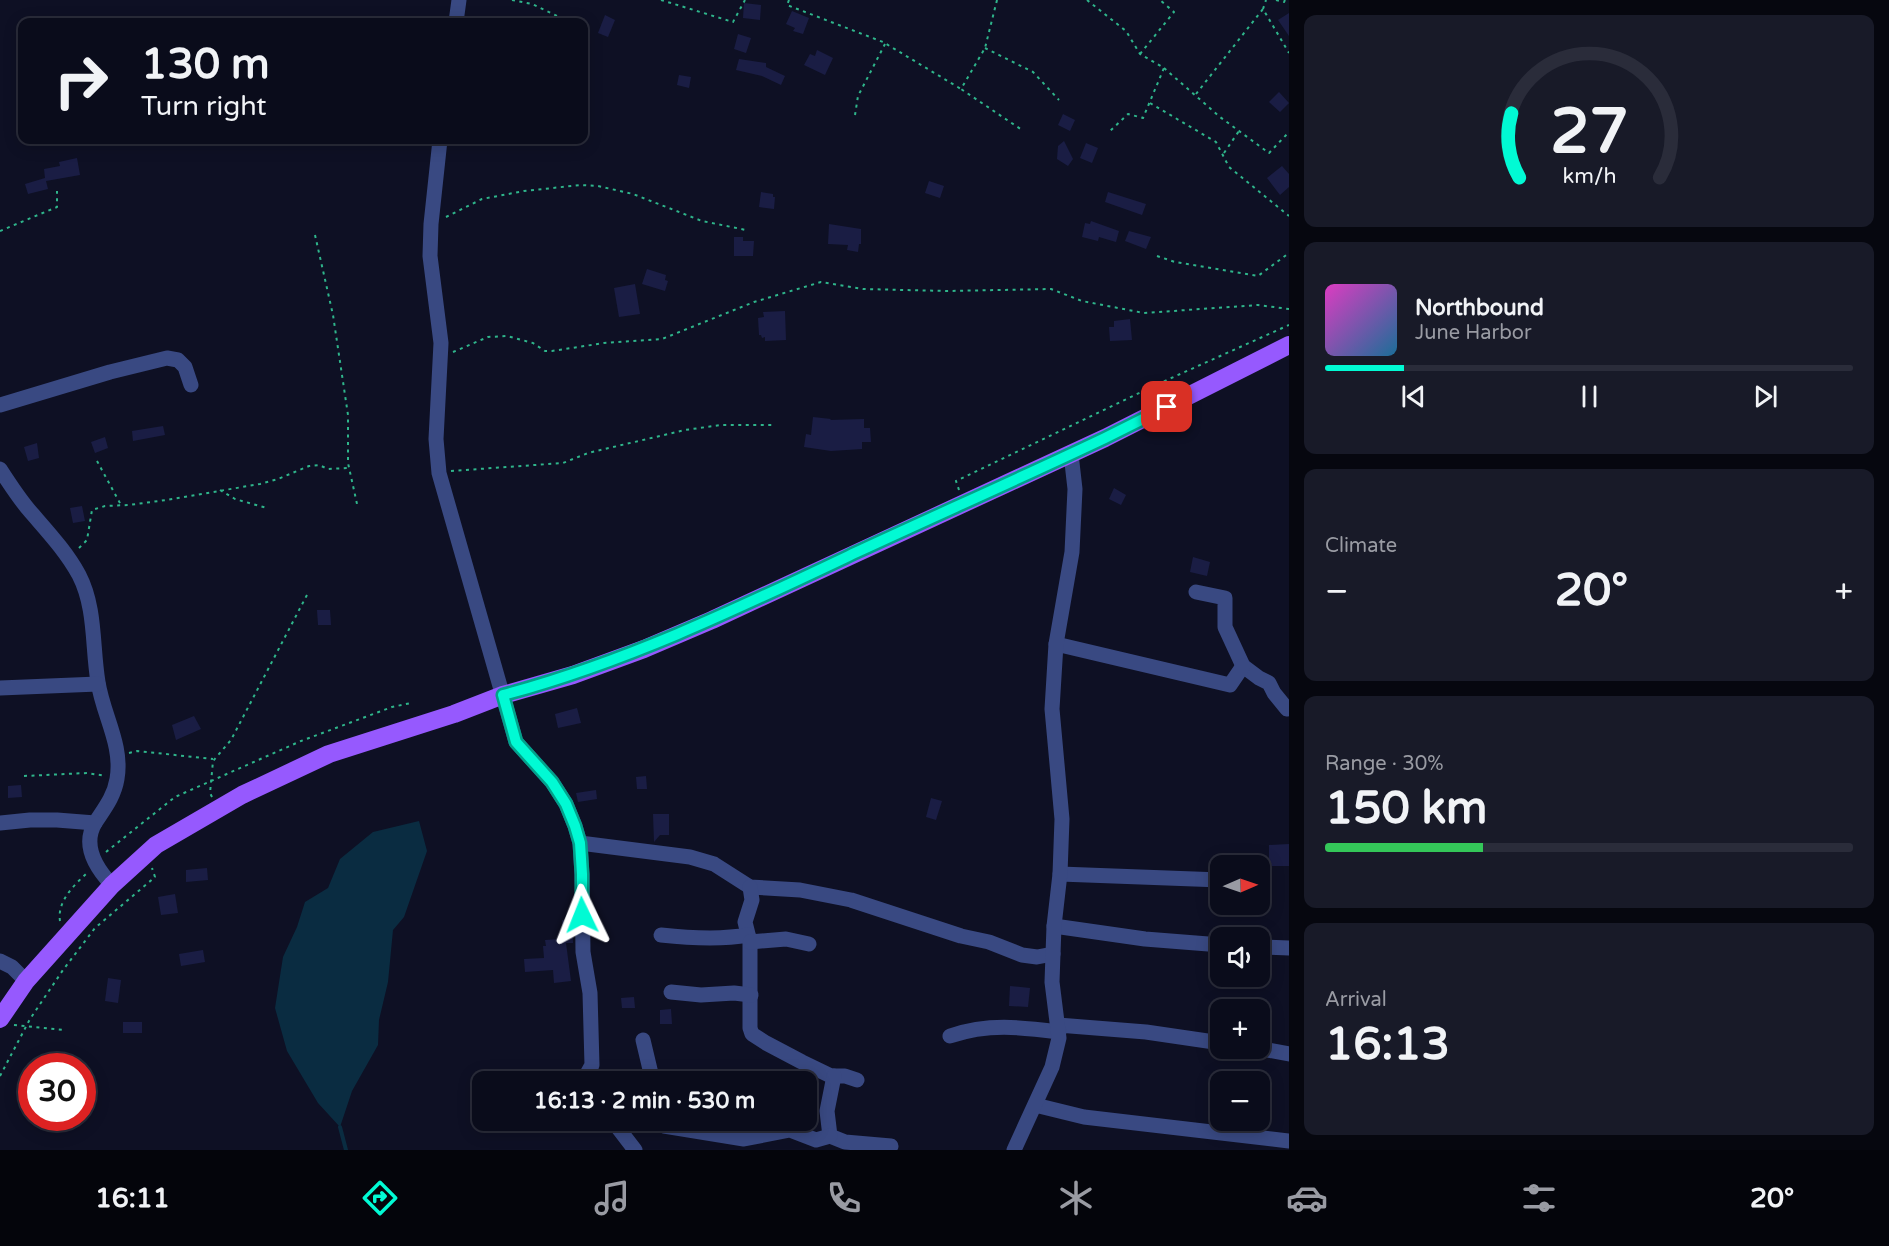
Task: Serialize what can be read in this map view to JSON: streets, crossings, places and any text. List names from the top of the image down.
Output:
{
  "north": "right",
  "page": {
    "turn": ["130 m", "Turn right"],
    "song": ["Northbound", "June Harbor"],
    "tile": [
      "Climate",
      ["Range · 30%", "150 km"],
      ["Arrival", "16:13"]
    ],
    "heat": ["−", "20°", "+"],
    "map_buttons": ["+", "−"],
    "limit": "30",
    "trip": "16:13 · 2 min · 530 m",
    "tabs": ["16:11", "20°"],
    "gauge": ["27", "km/h"]
  }
}
